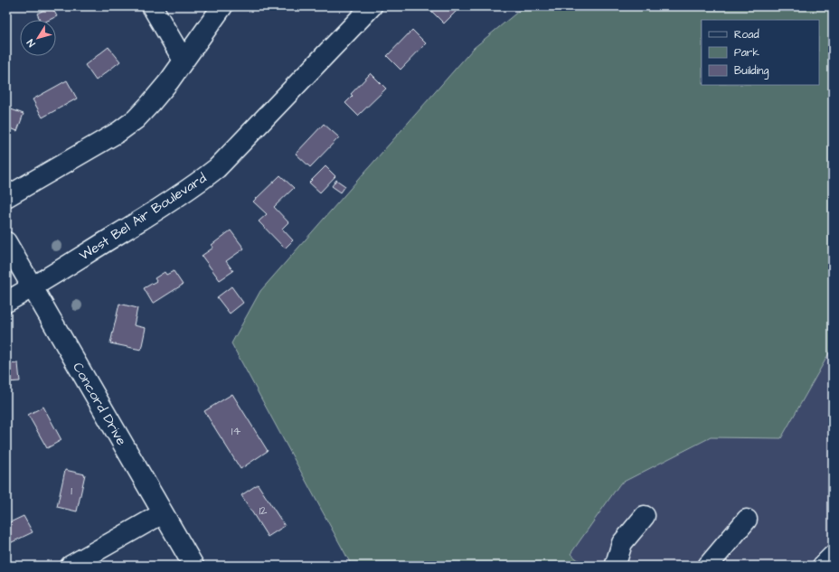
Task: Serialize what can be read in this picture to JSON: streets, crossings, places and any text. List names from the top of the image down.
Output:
{
  "streets": {
    "street": ["West Bel Air Boulevard", "Concord Drive"]
  },
  "crossings": [
    ["West Bel Air Boulevard", "Concord Drive"]
  ],
  "house_numbers": ["14", "1", "12"],
  "legend": ["Road", "Park", "Building"],
  "north": "bottom left"
}
